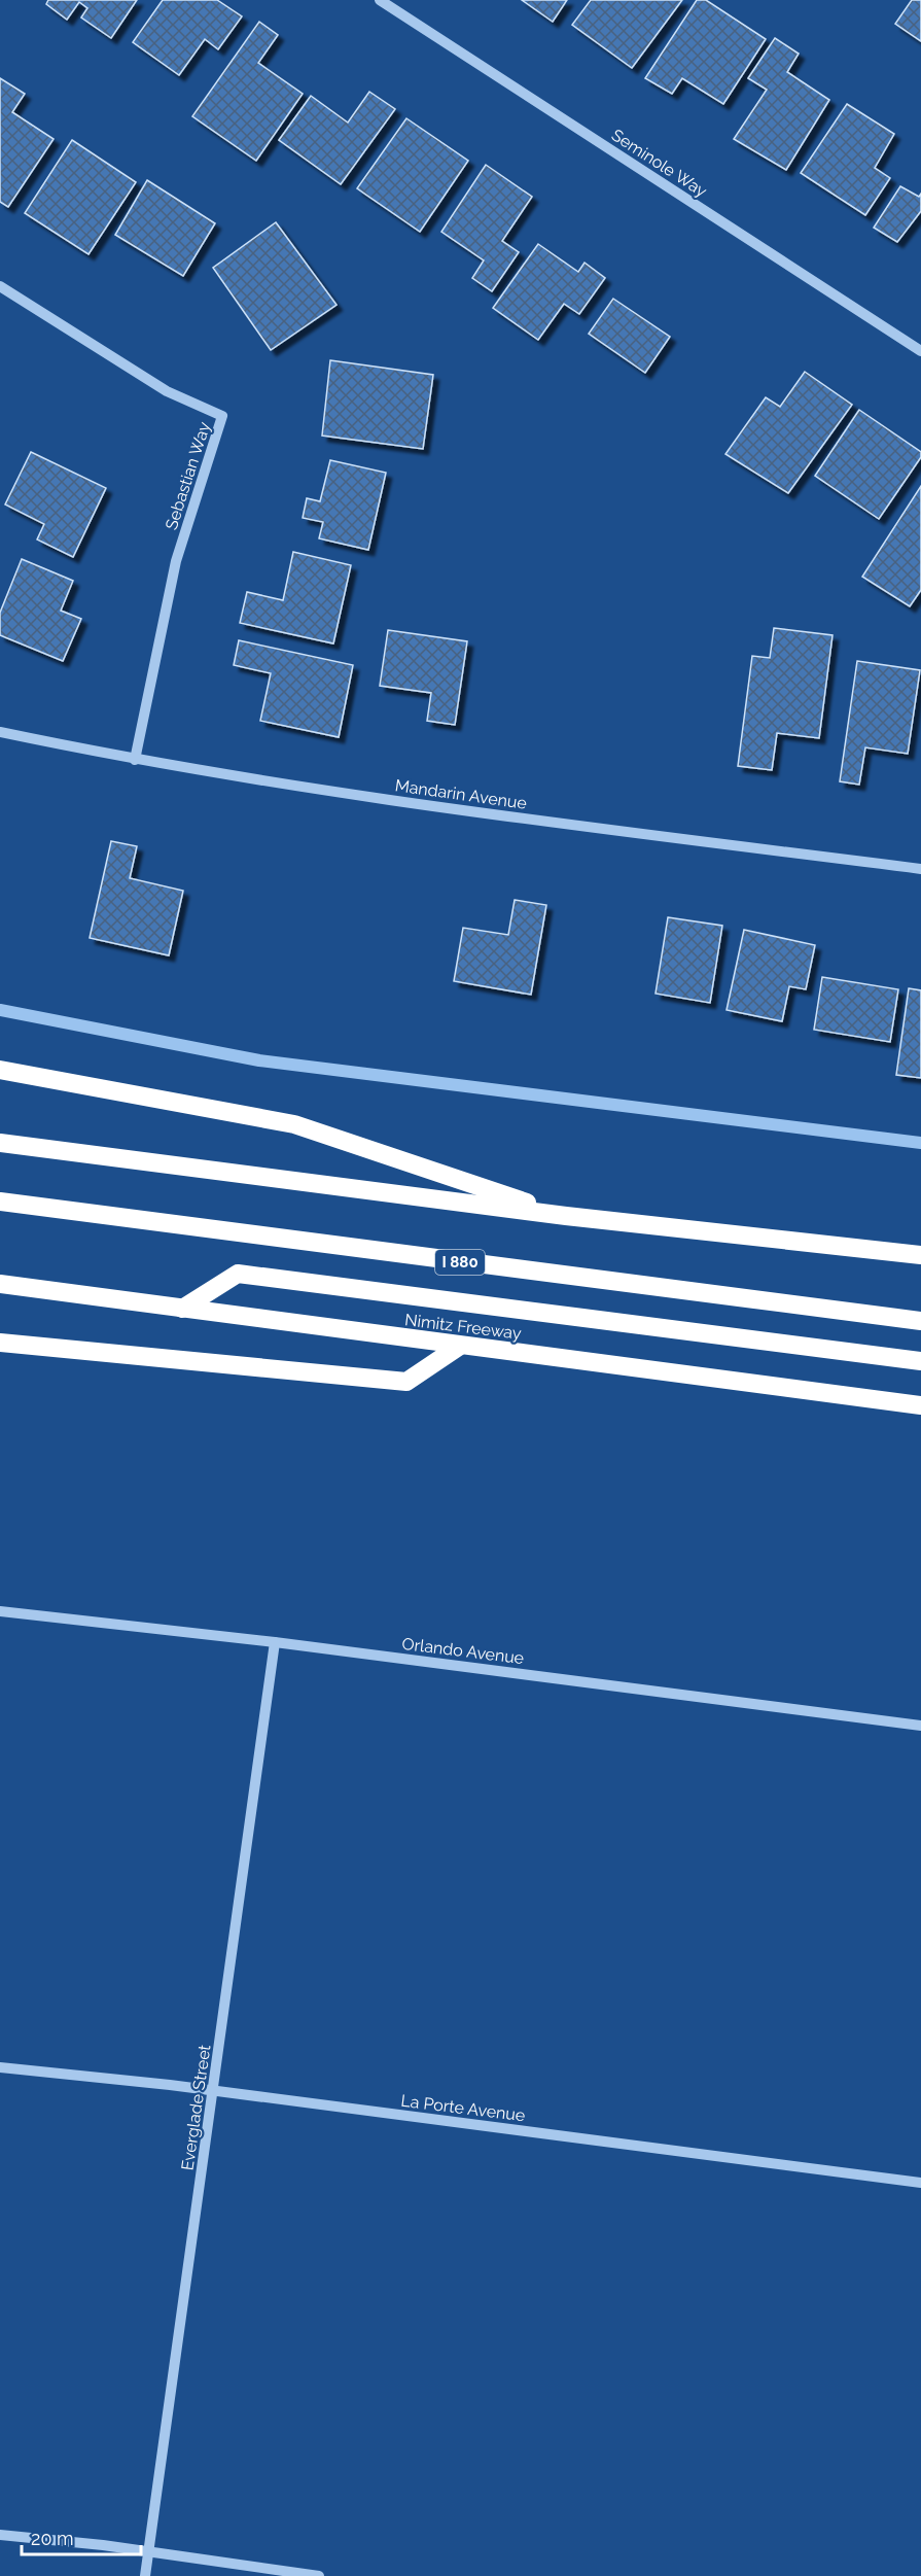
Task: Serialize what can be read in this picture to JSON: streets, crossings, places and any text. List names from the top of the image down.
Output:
{
  "streets": {
    "highway": ["I 880", "Nimitz Freeway"],
    "street": [
      "Seminole Way",
      "Sebastian Way",
      "Mandarin Avenue",
      "Orlando Avenue",
      "Everglade Street",
      "La Porte Avenue"
    ]
  },
  "crossings": [
    ["Sebastian Way", "Mandarin Avenue"],
    ["I 880", "Nimitz Freeway"],
    ["Orlando Avenue", "Everglade Street"],
    ["Everglade Street", "La Porte Avenue"]
  ],
  "scale_bar": "20 m"
}
